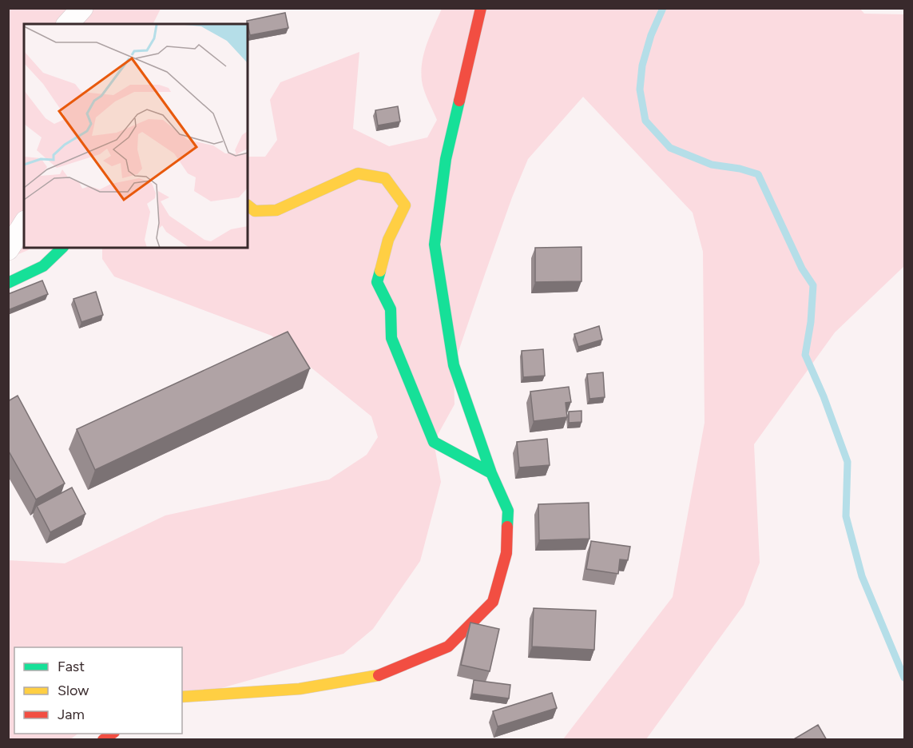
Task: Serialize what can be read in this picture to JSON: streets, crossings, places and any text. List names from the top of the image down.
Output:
{
  "legend": ["Fast", "Slow", "Jam"]
}
